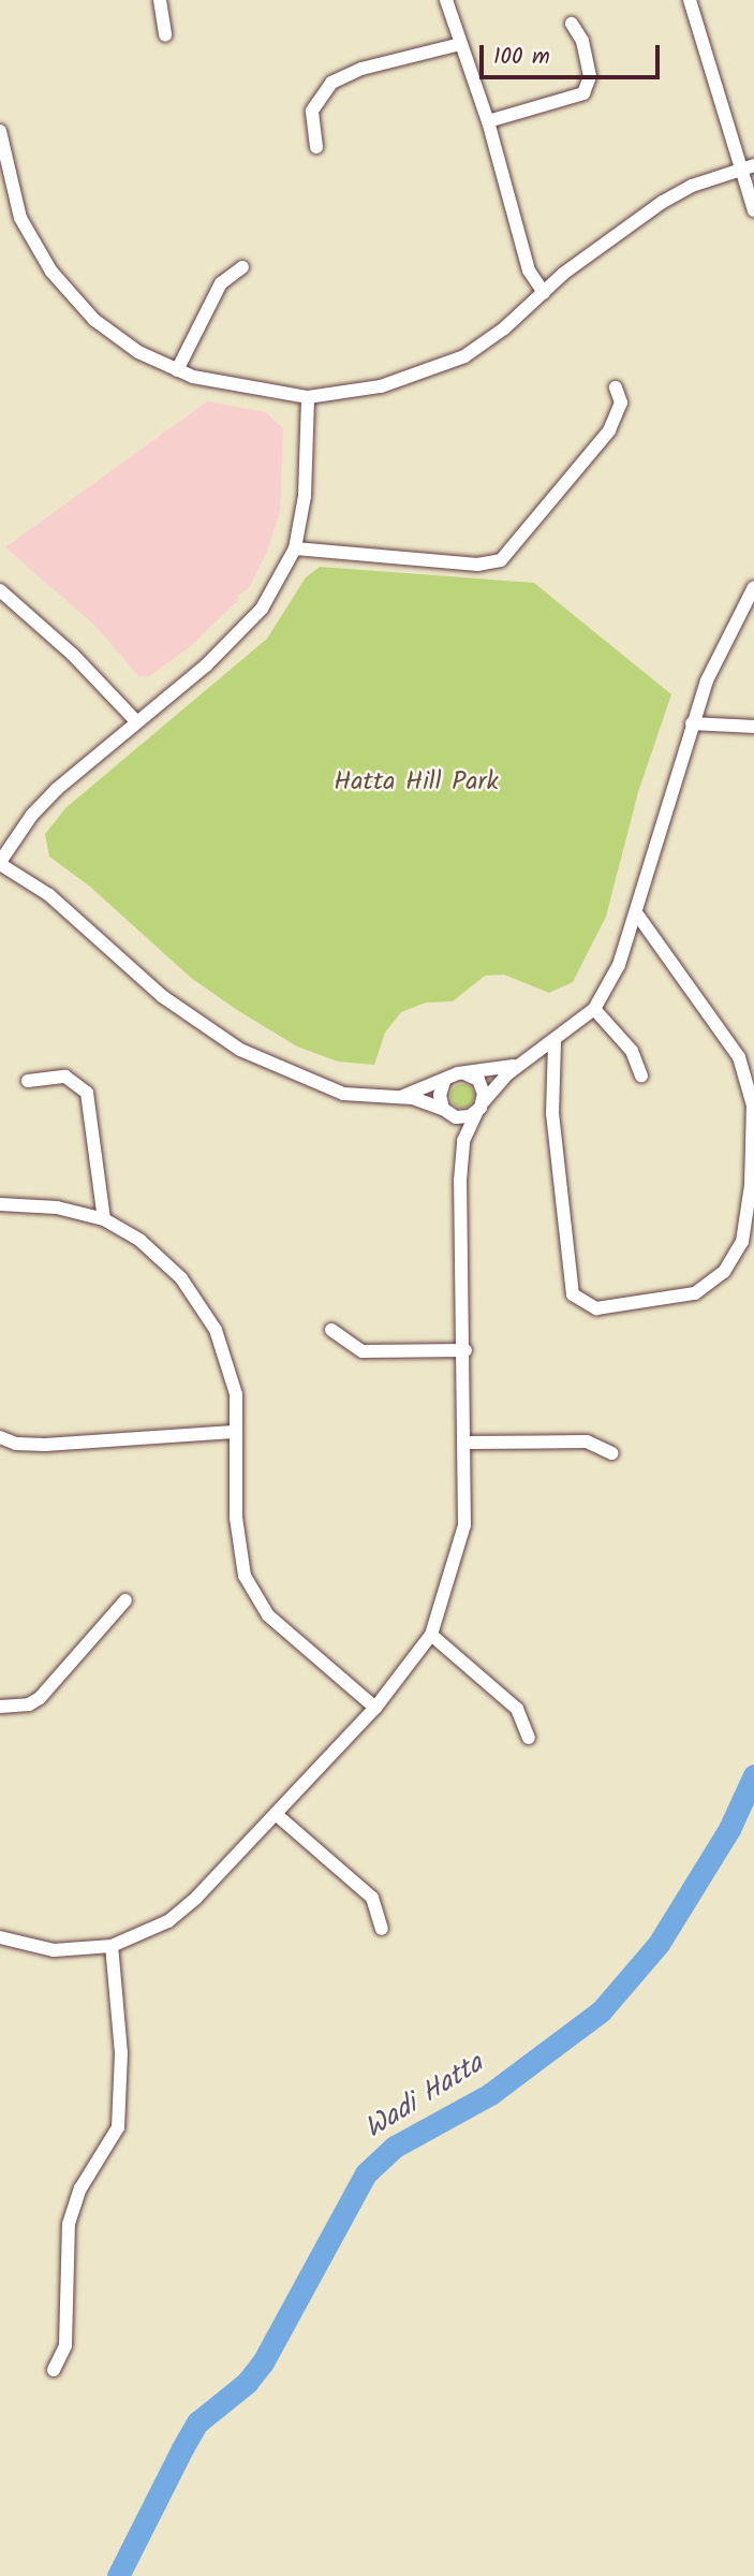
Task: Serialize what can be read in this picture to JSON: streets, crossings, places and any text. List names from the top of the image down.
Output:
{
  "water": ["Wadi Hatta"],
  "parks": ["Hatta Hill Park"],
  "scale_bar": "100 m"
}
